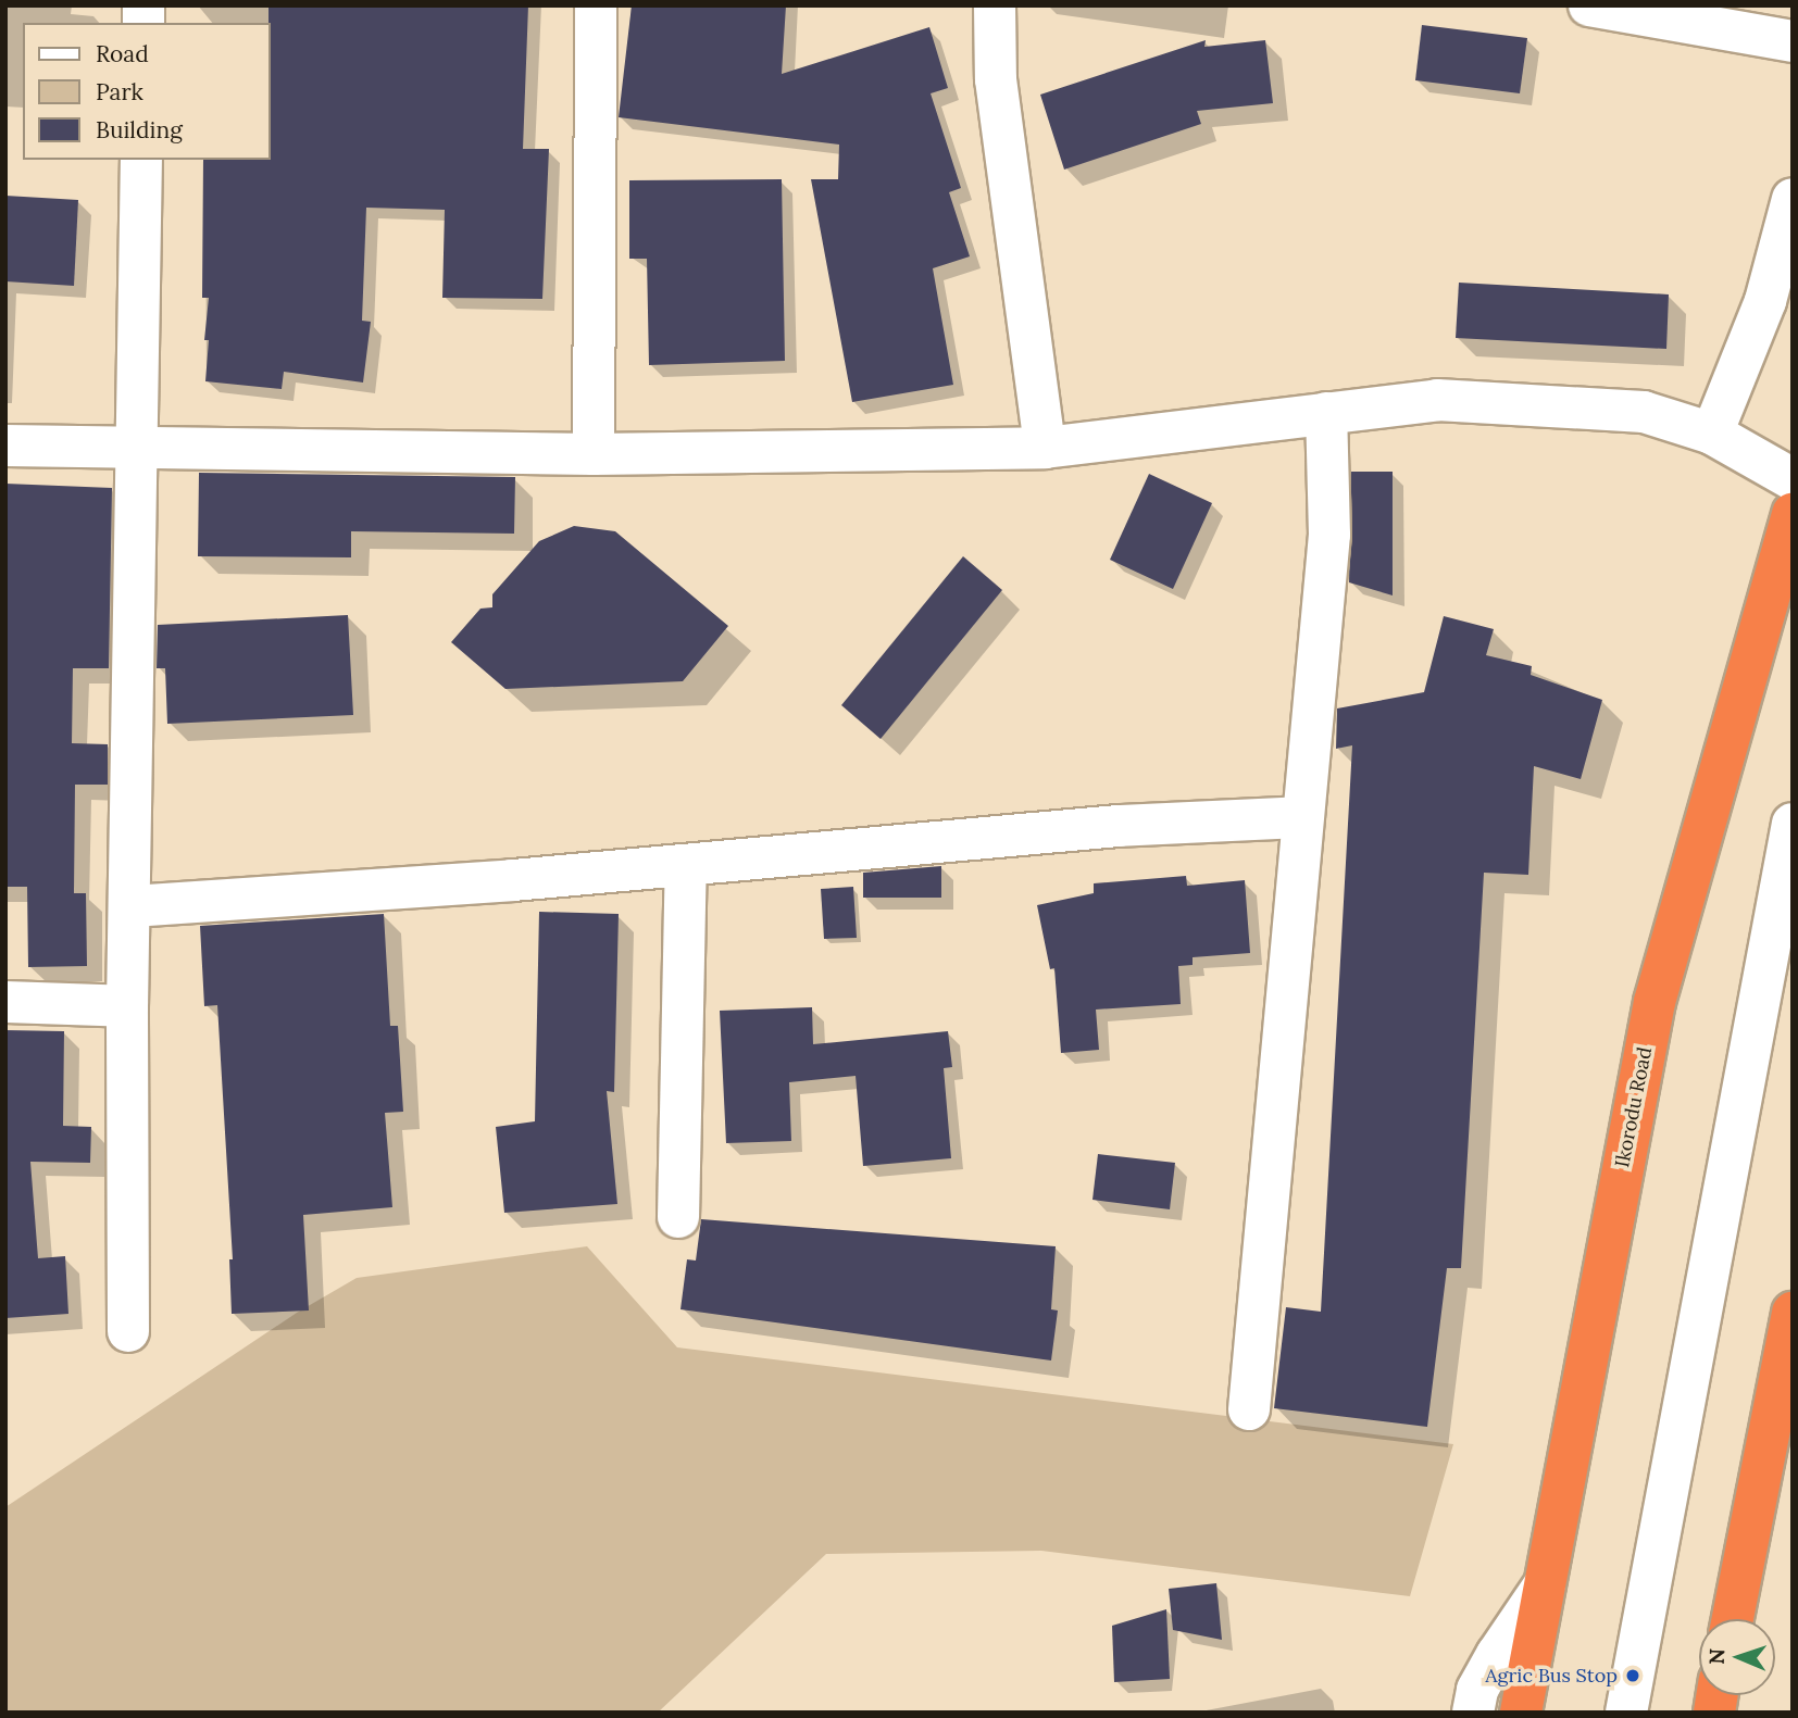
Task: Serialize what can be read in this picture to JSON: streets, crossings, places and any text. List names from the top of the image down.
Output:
{
  "streets": {
    "highway": ["Ikorodu Road"]
  },
  "places": ["Agric Bus Stop"],
  "legend": ["Road", "Park", "Building"],
  "north": "left"
}
